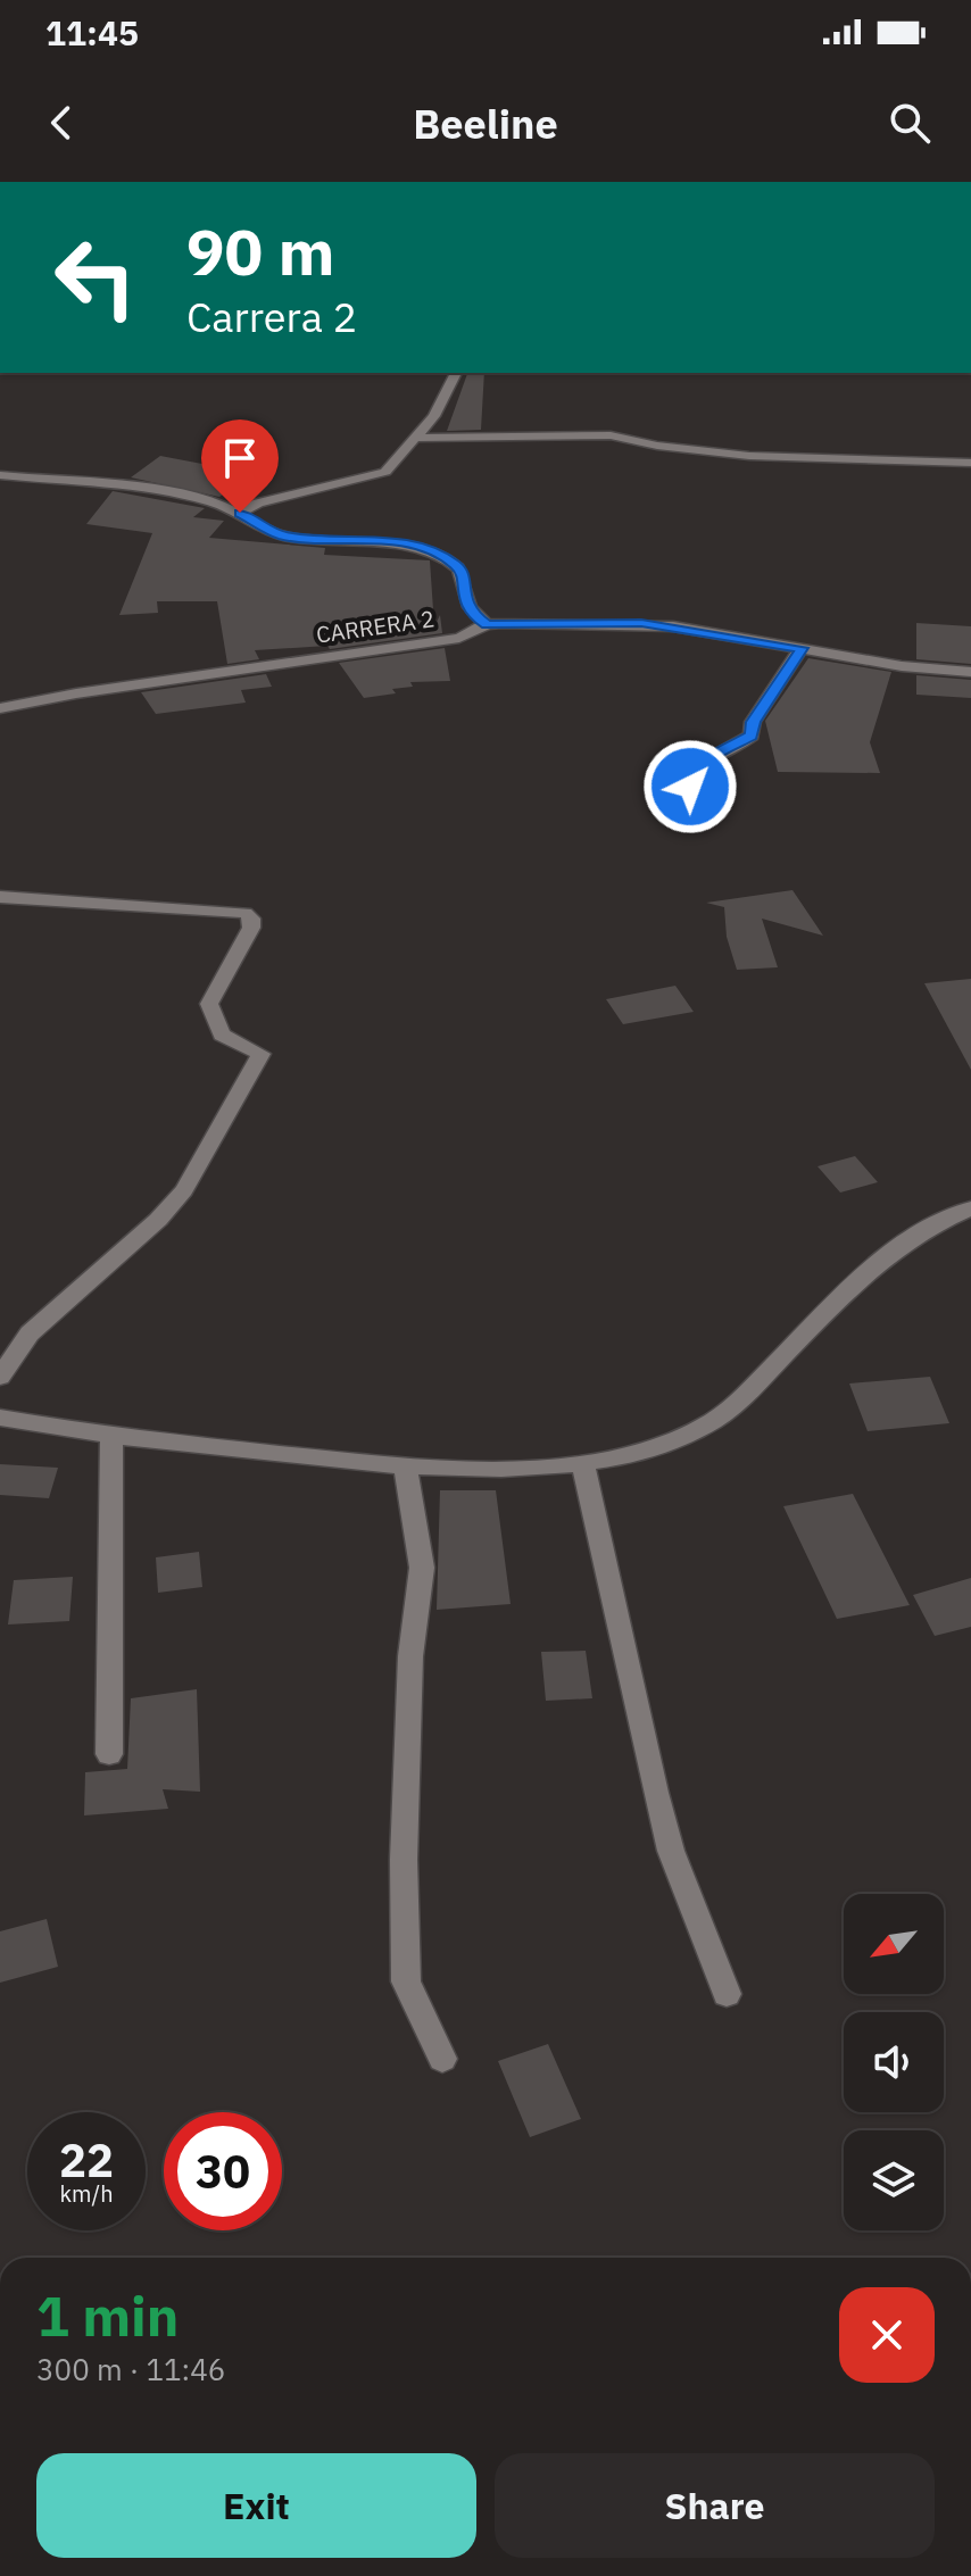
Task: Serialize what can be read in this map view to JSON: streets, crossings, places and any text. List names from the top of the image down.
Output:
{
  "streets": {
    "street": ["CARRERA 2"]
  },
  "north": "bottom left",
  "page": {
    "status": "11:45",
    "header": "Beeline",
    "turn": ["90 m", "Carrera 2"],
    "speed": "22 km/h",
    "limit": "30",
    "heading": ["1 min", "300 m · 11:46"],
    "buttons": ["Exit", "Share"]
  }
}
